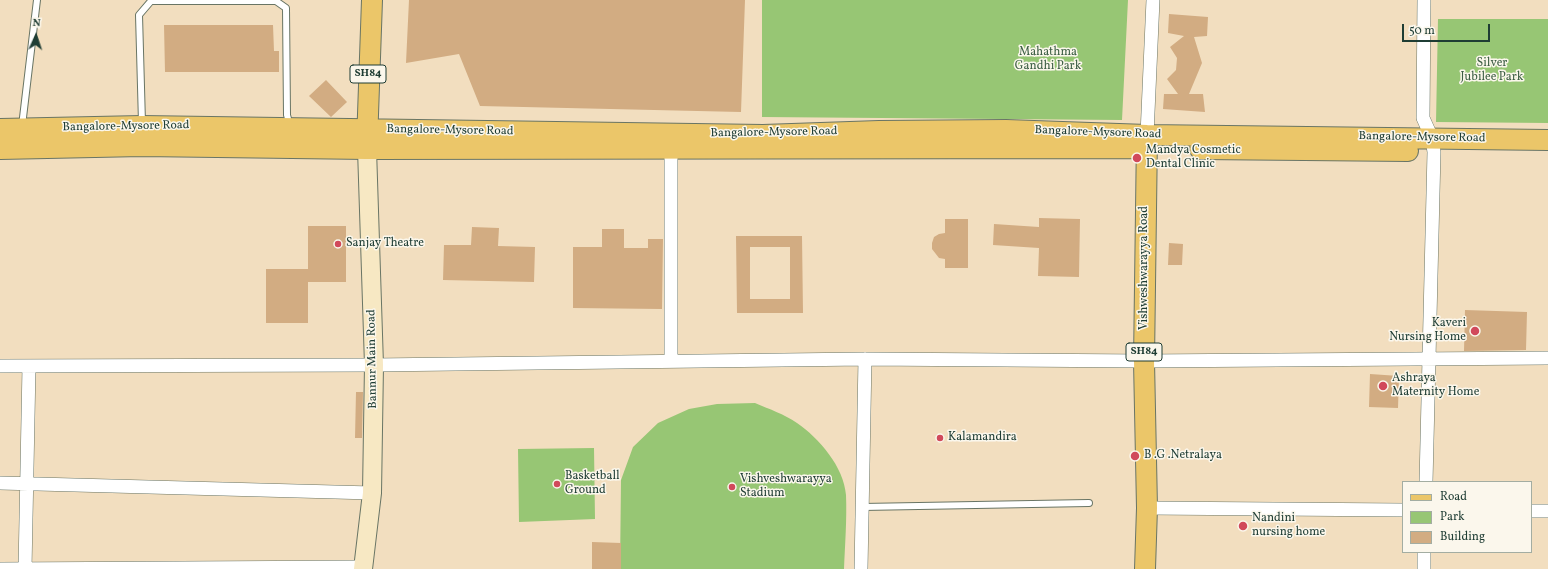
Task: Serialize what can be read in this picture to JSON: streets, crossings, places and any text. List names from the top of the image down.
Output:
{
  "streets": {
    "main road": [
      "SH84",
      "Bangalore-Mysore Road",
      "Vishweshwarayya Road",
      "Bannur Main Road"
    ]
  },
  "crossings": [
    ["SH84", "Bangalore-Mysore Road"],
    ["SH84", "Bannur Main Road"],
    ["Bangalore-Mysore Road", "Vishweshwarayya Road"],
    ["Bangalore-Mysore Road", "Bannur Main Road"]
  ],
  "parks": ["Mahathma Gandhi Park", "Silver Jubilee Park"],
  "places": [
    "Mandya Cosmetic Dental Clinic",
    "Sanjay Theatre",
    "Kaveri Nursing Home",
    "Ashraya Maternity Home",
    "Kalamandira",
    "B .G .Netralaya",
    "Basketball Ground",
    "Vishveshwarayya Stadium",
    "Nandini nursing home"
  ],
  "legend": ["Road", "Park", "Building"],
  "scale_bar": "50 m",
  "north": "top"
}
